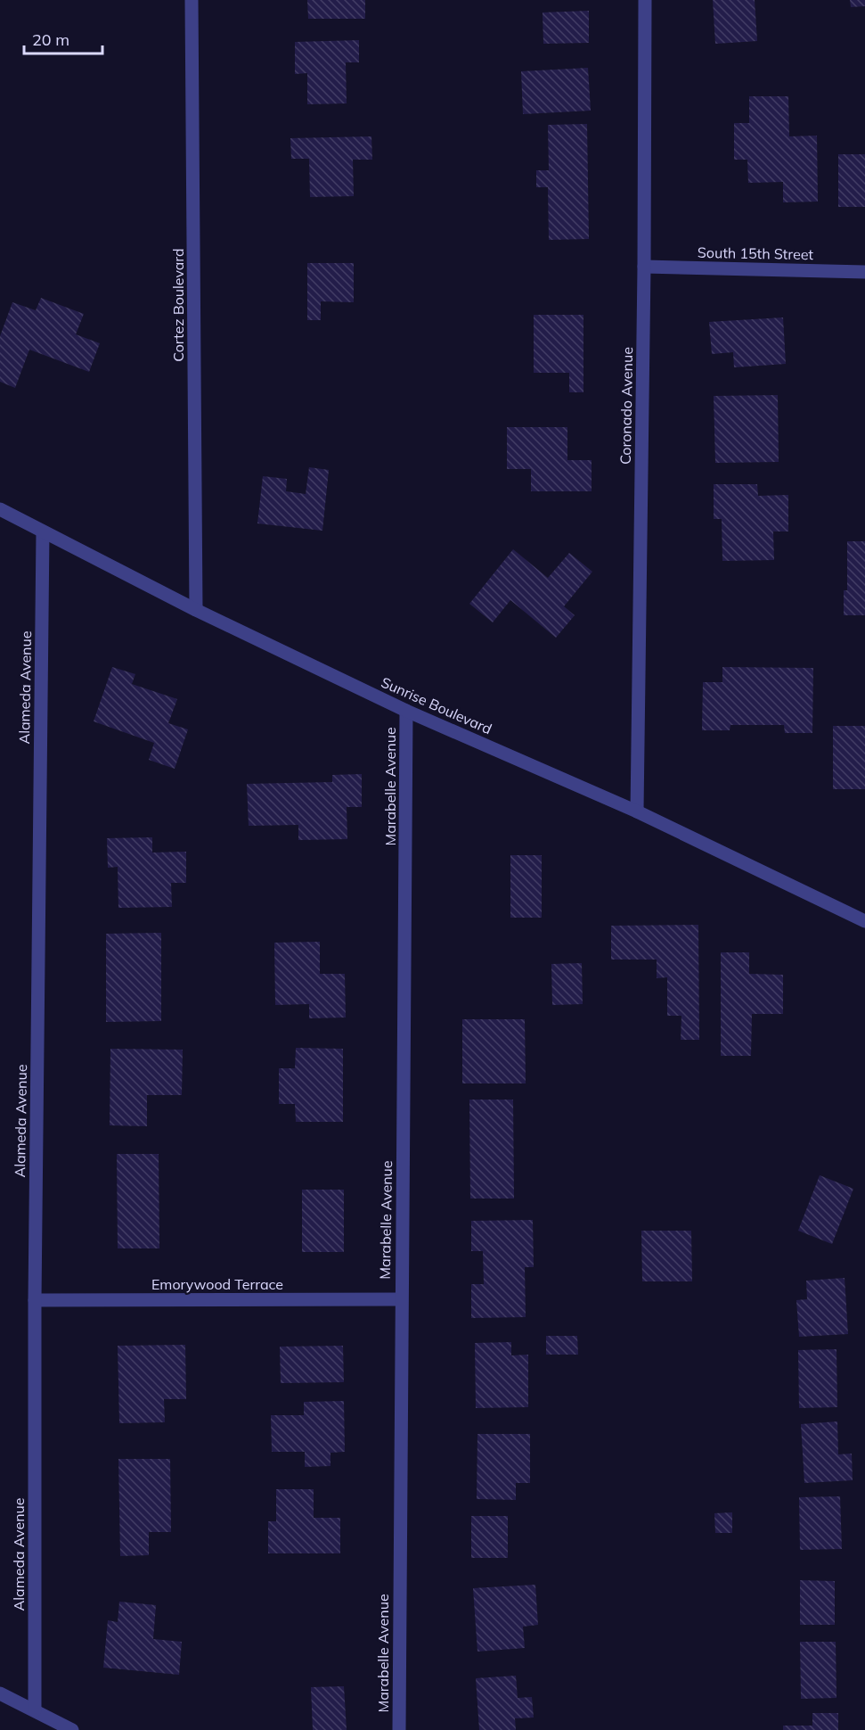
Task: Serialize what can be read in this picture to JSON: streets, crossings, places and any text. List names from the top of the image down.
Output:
{
  "streets": {
    "street": [
      "South 15th Street",
      "Cortez Boulevard",
      "Coronado Avenue",
      "Alameda Avenue",
      "Sunrise Boulevard",
      "Marabelle Avenue",
      "Emorywood Terrace"
    ]
  },
  "crossings": [
    ["South 15th Street", "Coronado Avenue"],
    ["Cortez Boulevard", "Sunrise Boulevard"],
    ["Coronado Avenue", "Sunrise Boulevard"],
    ["Alameda Avenue", "Sunrise Boulevard"],
    ["Alameda Avenue", "Emorywood Terrace"],
    ["Sunrise Boulevard", "Marabelle Avenue"],
    ["Marabelle Avenue", "Emorywood Terrace"]
  ],
  "scale_bar": "20 m"
}
